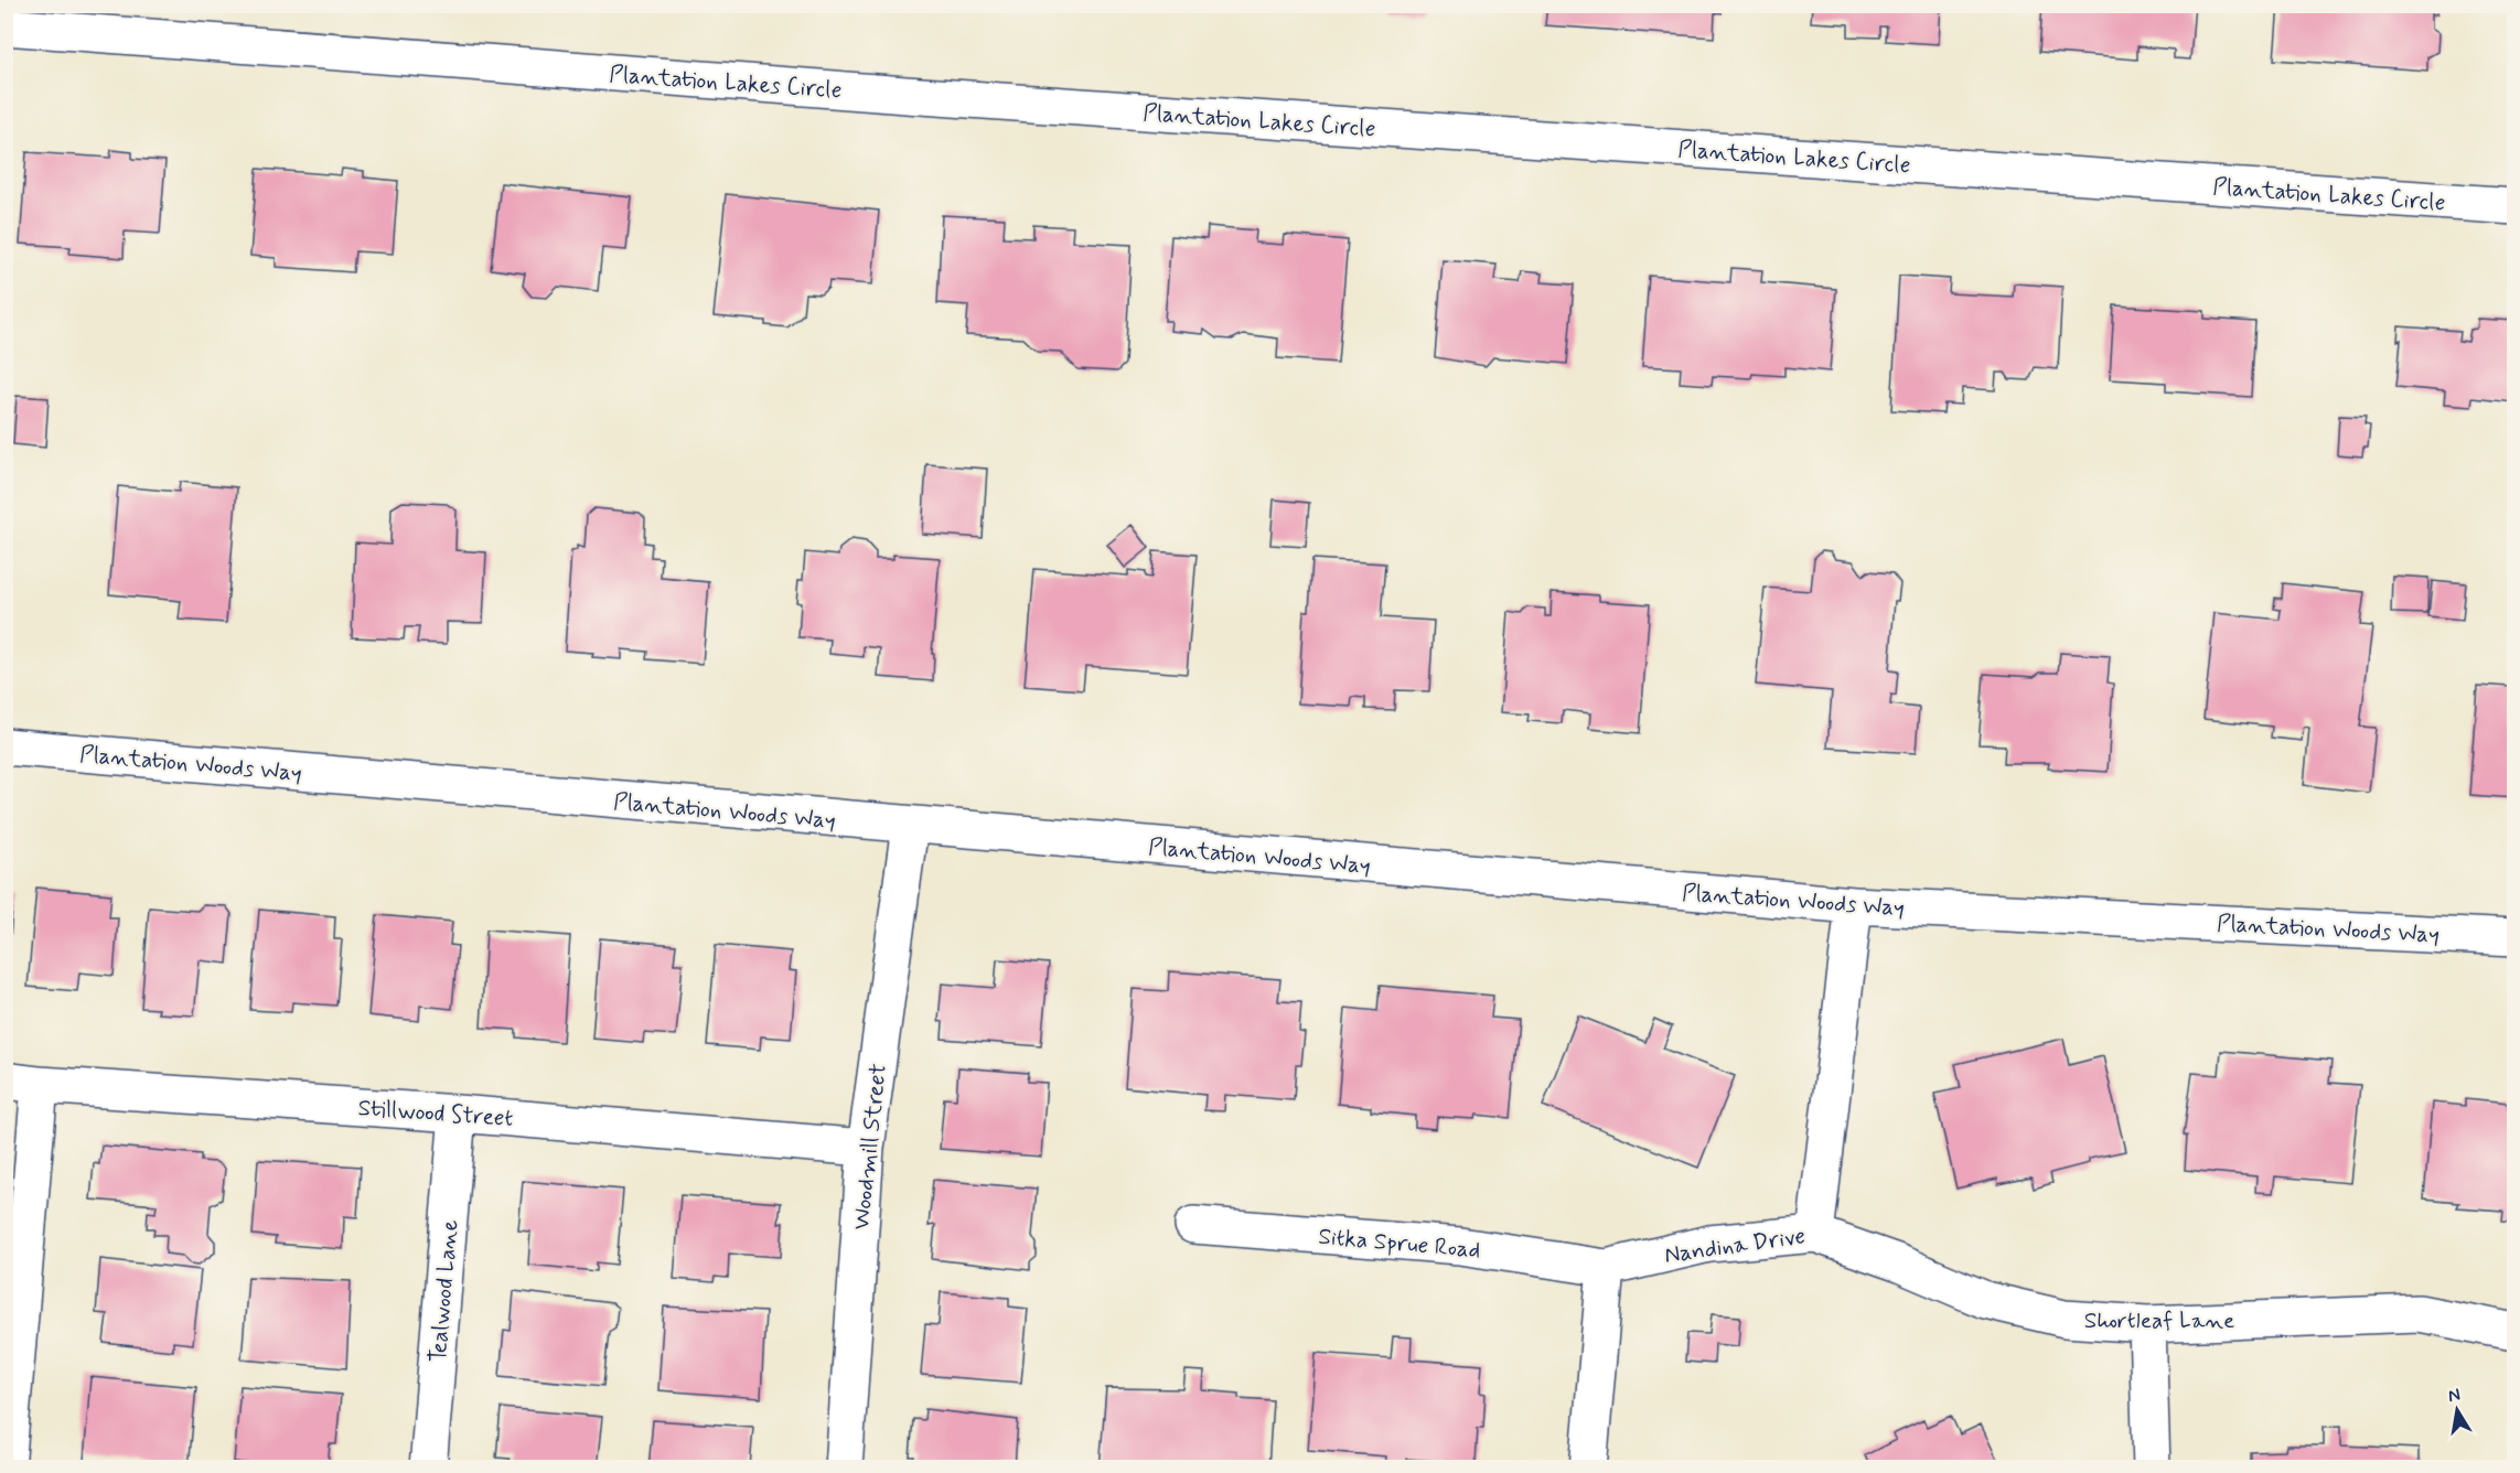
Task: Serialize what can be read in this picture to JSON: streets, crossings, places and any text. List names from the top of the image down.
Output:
{
  "streets": {
    "street": [
      "Plantation Lakes Circle",
      "Plantation Woods Way",
      "Stillwood Street",
      "Woodmill Street",
      "Sitka Sprue Road",
      "Nandina Drive",
      "Tealwood Lane",
      "Shortleaf Lane"
    ]
  },
  "crossings": [
    ["Plantation Woods Way", "Woodmill Street"],
    ["Plantation Woods Way", "Nandina Drive"],
    ["Stillwood Street", "Woodmill Street"],
    ["Stillwood Street", "Tealwood Lane"],
    ["Sitka Sprue Road", "Nandina Drive"],
    ["Nandina Drive", "Shortleaf Lane"]
  ],
  "north": "top"
}
